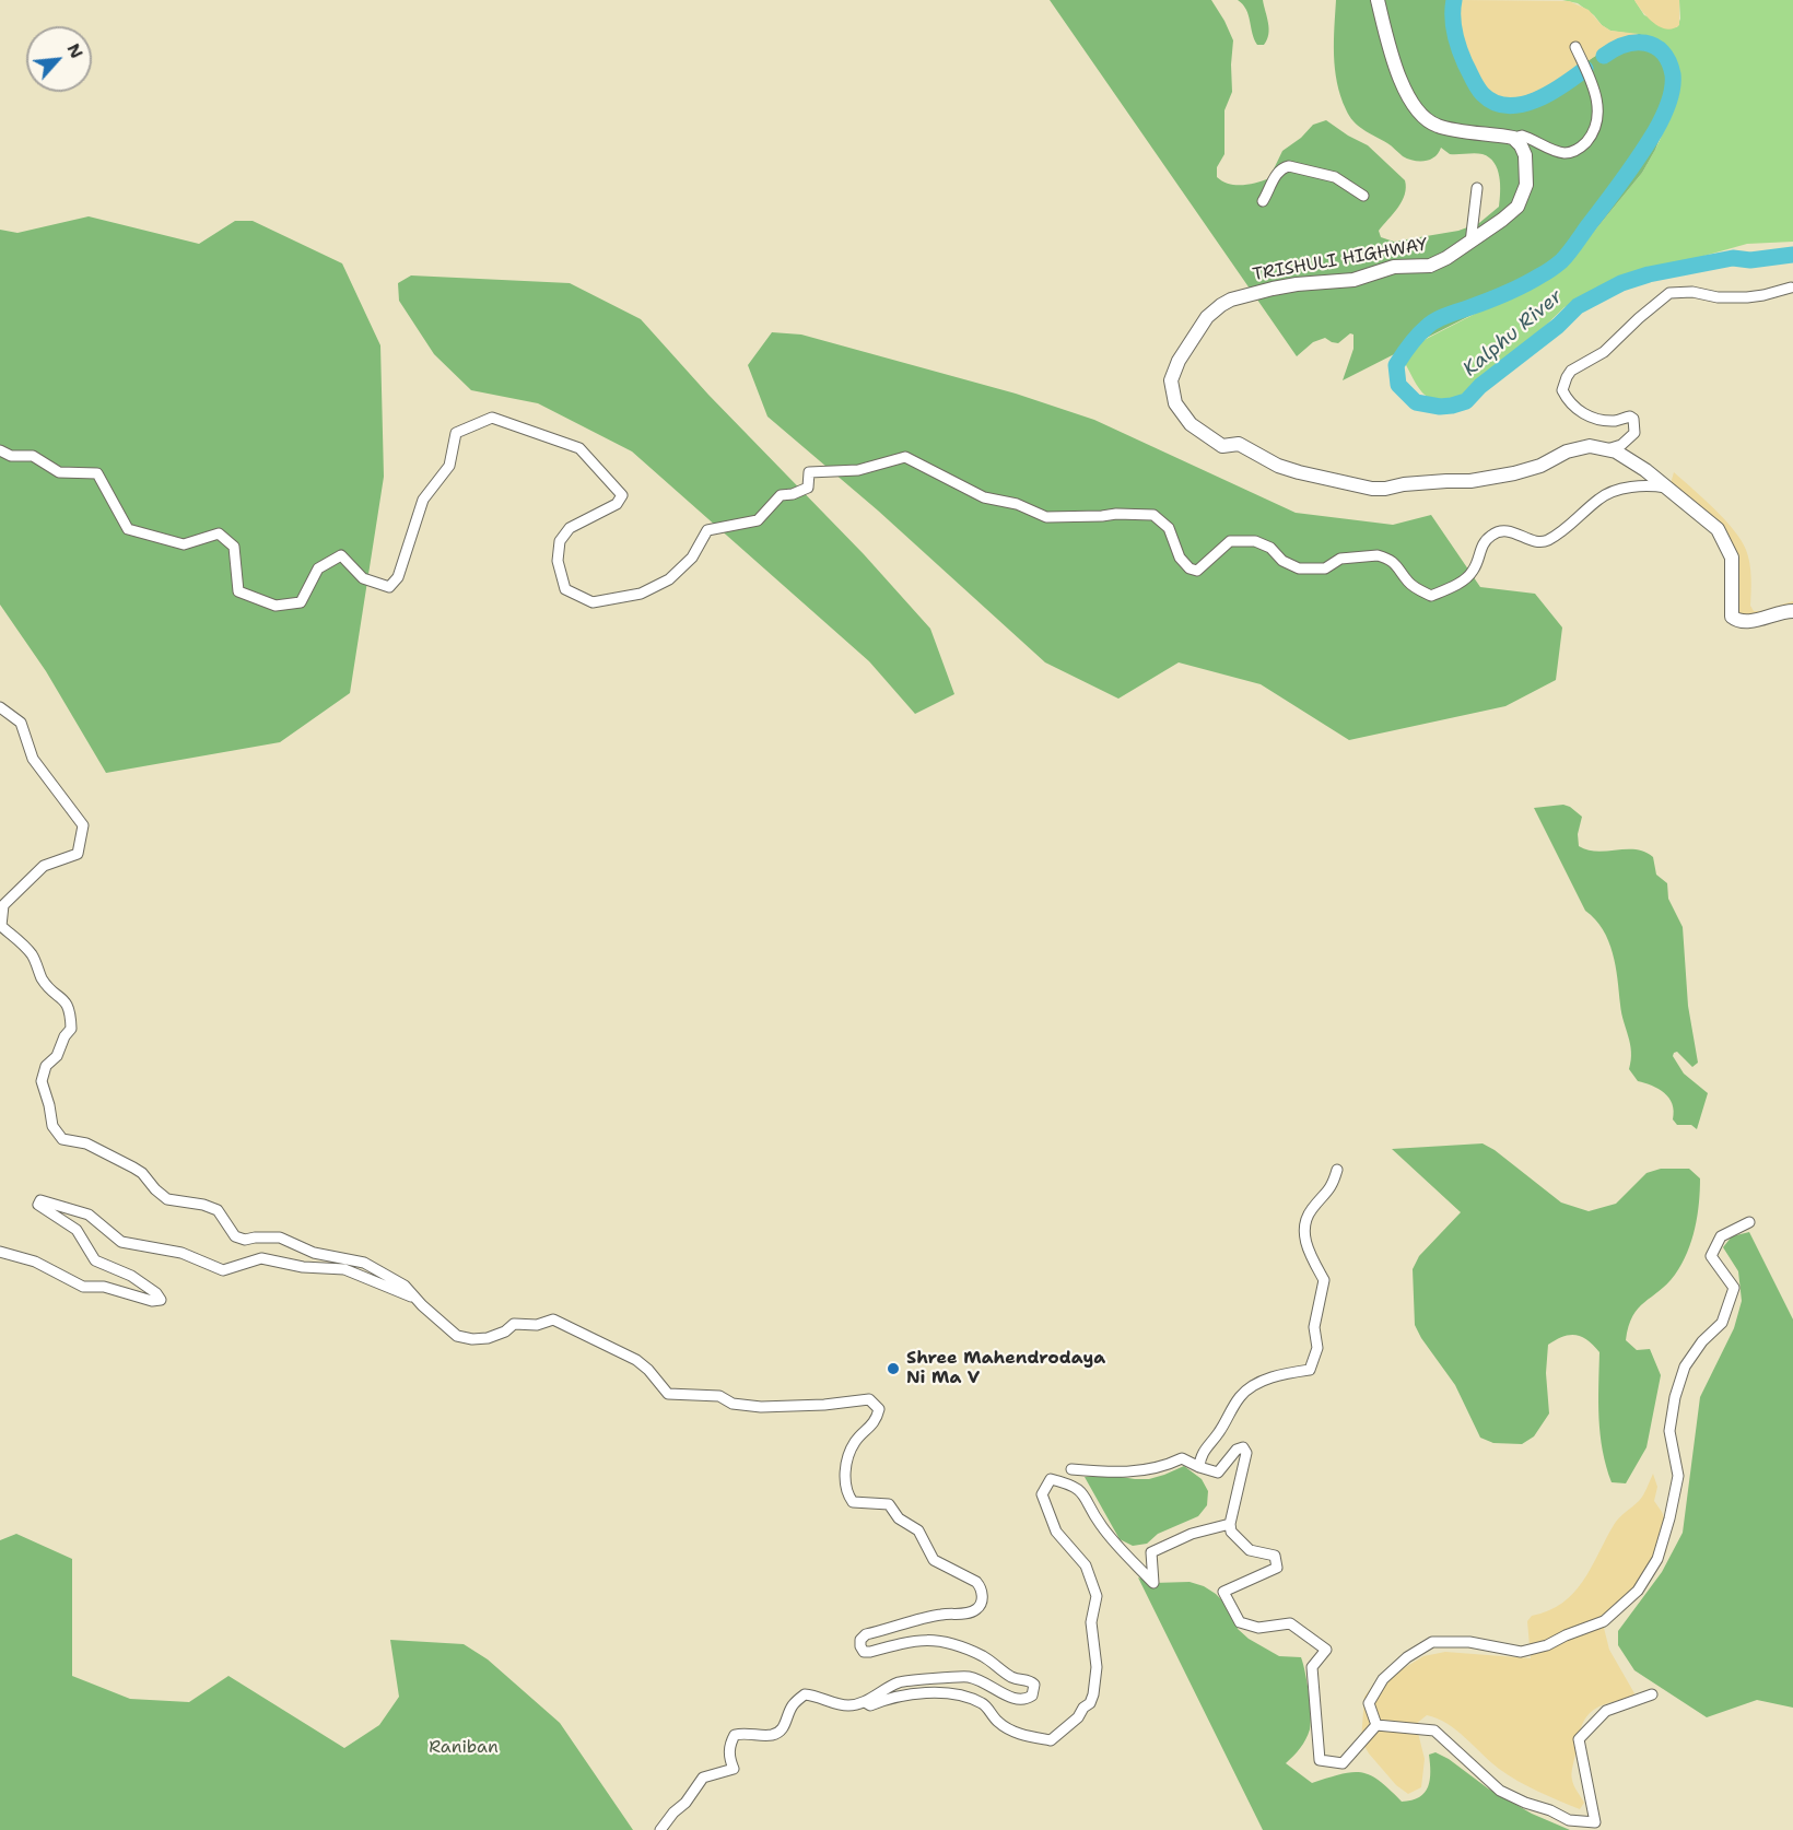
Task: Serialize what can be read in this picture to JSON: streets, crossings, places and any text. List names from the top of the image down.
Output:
{
  "streets": {
    "street": ["TRISHULI HIGHWAY"]
  },
  "water": ["Kalphu River"],
  "parks": ["Raniban"],
  "places": ["Shree Mahendrodaya Ni Ma V"],
  "north": "top right"
}
